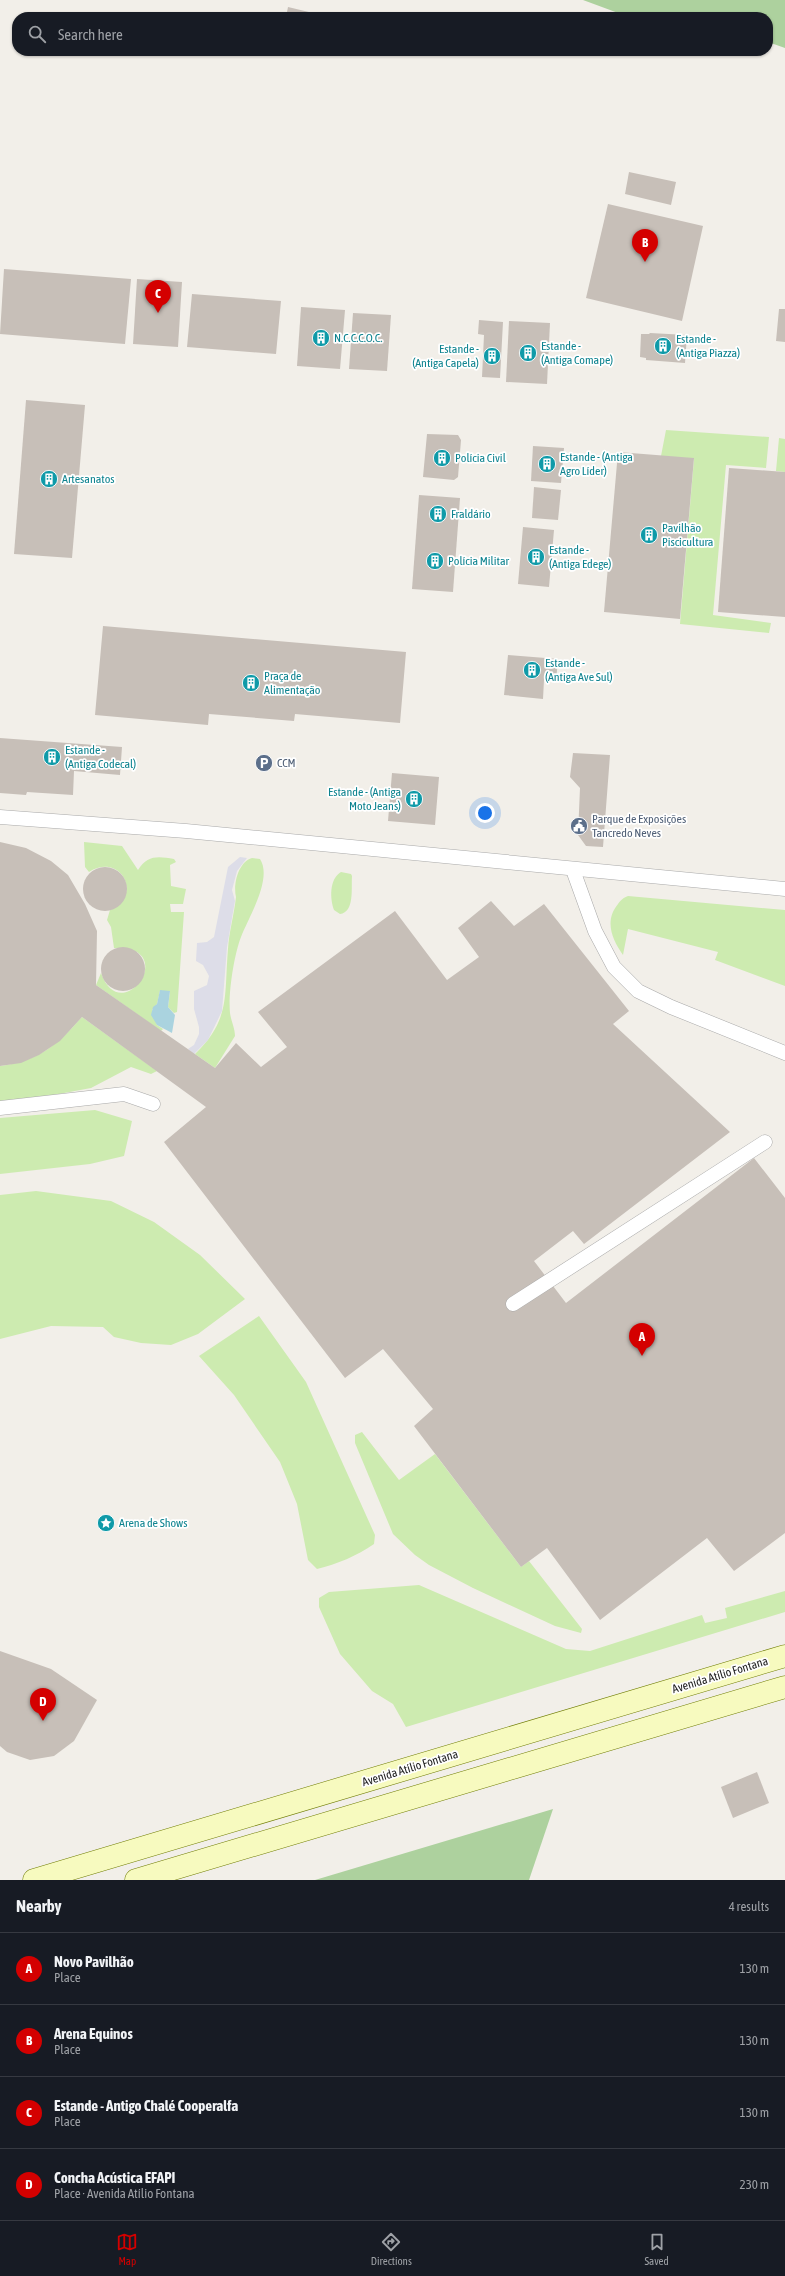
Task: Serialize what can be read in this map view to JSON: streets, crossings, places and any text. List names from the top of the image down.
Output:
{
  "streets": {
    "main road": ["Avenida Atílio Fontana"]
  },
  "places": {
    "building": [
      "N.C.C.C.O.C.",
      "Estande - (Antiga Piazza)",
      "Estande - (Antiga Comape)",
      "Estande - (Antiga Capela)",
      "Polícia Civil",
      "Estande - (Antiga Agro Líder)",
      "Artesanatos",
      "Fraldário",
      "Pavilhão Piscicultura",
      "Estande - (Antiga Edege)",
      "Polícia Militar",
      "Estande - (Antiga Ave Sul)",
      "Praça de Alimentação",
      "Estande - (Antiga Codecal)",
      "Estande - (Antiga Moto Jeans)"
    ],
    "parking": ["CCM"],
    "public building": ["Parque de Exposições Tancredo Neves"],
    "place": ["Arena de Shows"]
  },
  "page": {
    "search": "Search here",
    "pins": [
      "B",
      "C",
      "A",
      "D"
    ],
    "heading": ["Nearby", "4 results"],
    "list": [
      {
        "mark": "A",
        "name": "Novo Pavilhão",
        "note": "Place",
        "value": "130 m"
      },
      {
        "mark": "B",
        "name": "Arena Equinos",
        "note": "Place",
        "value": "130 m"
      },
      {
        "mark": "C",
        "name": "Estande - Antigo Chalé Cooperalfa",
        "note": "Place",
        "value": "130 m"
      },
      {
        "mark": "D",
        "name": "Concha Acústica EFAPI",
        "note": "Place · Avenida Atílio Fontana",
        "value": "230 m"
      }
    ],
    "nav": ["Map", "Directions", "Saved"]
  }
}
